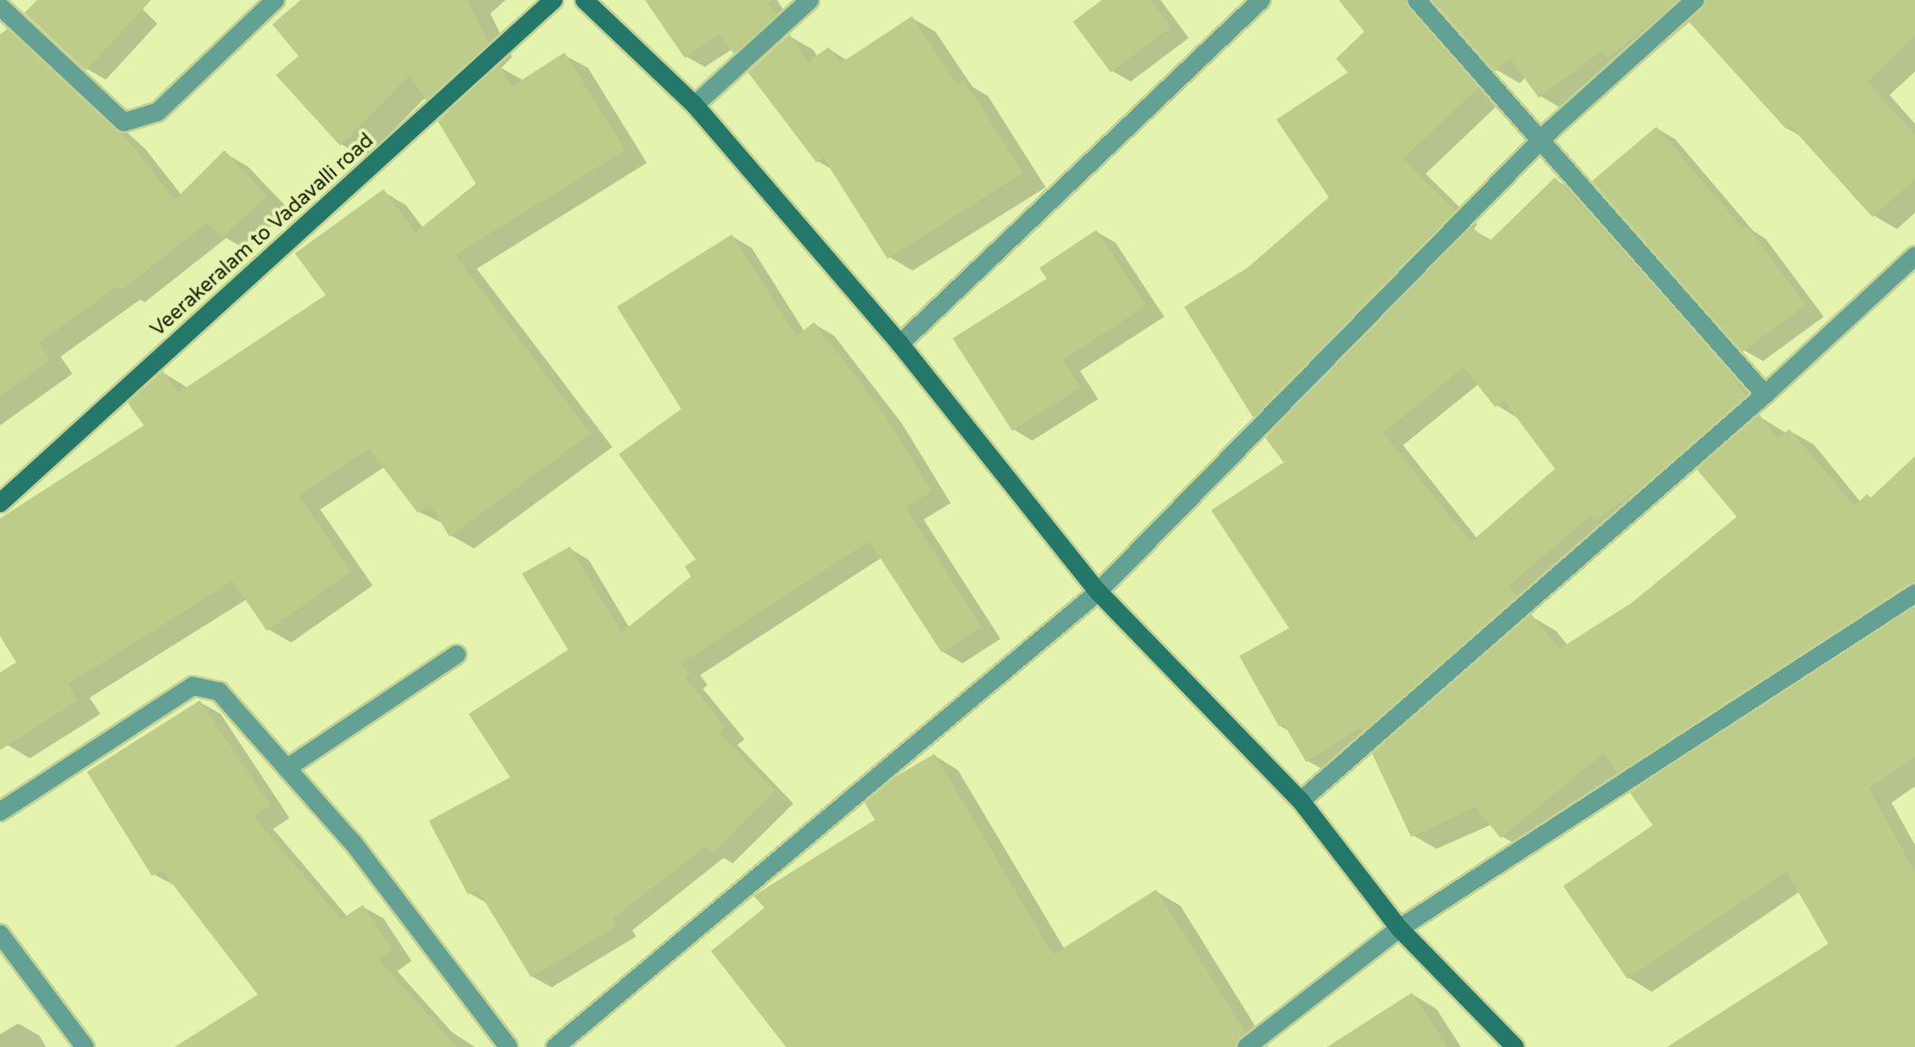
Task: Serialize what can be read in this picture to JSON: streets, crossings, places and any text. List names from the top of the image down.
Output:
{
  "streets": {
    "street": ["Veerakeralam to Vadavalli road"]
  }
}
